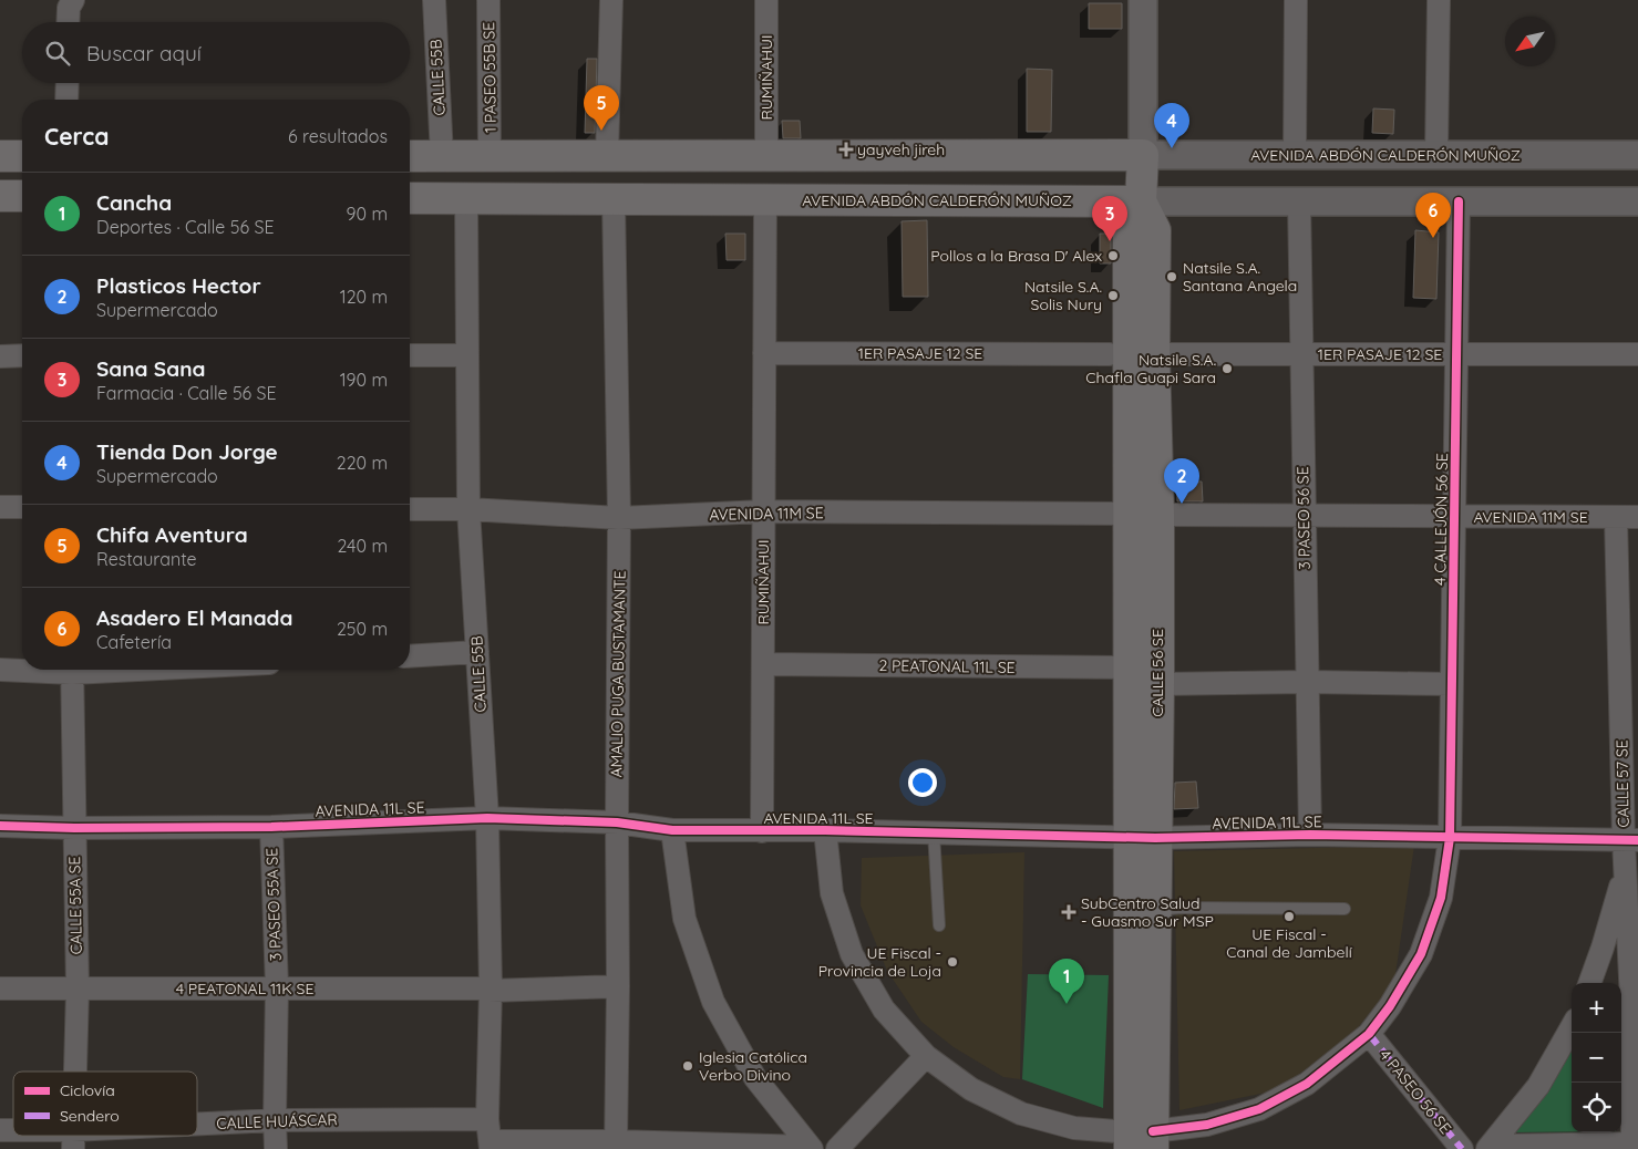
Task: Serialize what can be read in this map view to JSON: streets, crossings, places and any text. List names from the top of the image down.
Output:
{
  "streets": {
    "main road": ["AVENIDA ABDÓN CALDERÓN MUÑOZ", "CALLE 56 SE"],
    "street": [
      "CALLE 55B",
      "1 PASEO 55B SE",
      "RUMIÑAHUI",
      "1ER PASAJE 12 SE",
      "AVENIDA 11M SE",
      "3 PASEO 56 SE",
      "4 CALLEJÓN 56 SE",
      "2 PEATONAL 11L SE",
      "AMALIO PUGA BUSTAMANTE",
      "CALLE 57 SE",
      "AVENIDA 11L SE",
      "3 PASEO 55A SE",
      "CALLE 55A SE",
      "4 PEATONAL 11K SE",
      "4 PASEO 56 SE",
      "CALLE HUÁSCAR"
    ]
  },
  "crossings": [
    ["CALLE 55B", "AVENIDA ABDÓN CALDERÓN MUÑOZ"],
    ["CALLE 55B", "AVENIDA 11M SE"],
    ["CALLE 55B", "AVENIDA 11L SE"],
    ["CALLE 55B", "4 PEATONAL 11K SE"],
    ["CALLE 55B", "CALLE HUÁSCAR"],
    ["1 PASEO 55B SE", "AVENIDA ABDÓN CALDERÓN MUÑOZ"],
    ["RUMIÑAHUI", "AVENIDA ABDÓN CALDERÓN MUÑOZ"],
    ["RUMIÑAHUI", "1ER PASAJE 12 SE"],
    ["RUMIÑAHUI", "AVENIDA 11M SE"],
    ["RUMIÑAHUI", "2 PEATONAL 11L SE"],
    ["RUMIÑAHUI", "AVENIDA 11L SE"],
    ["AVENIDA ABDÓN CALDERÓN MUÑOZ", "3 PASEO 56 SE"],
    ["AVENIDA ABDÓN CALDERÓN MUÑOZ", "4 CALLEJÓN 56 SE"],
    ["AVENIDA ABDÓN CALDERÓN MUÑOZ", "CALLE 56 SE"],
    ["AVENIDA ABDÓN CALDERÓN MUÑOZ", "AMALIO PUGA BUSTAMANTE"],
    ["1ER PASAJE 12 SE", "3 PASEO 56 SE"],
    ["1ER PASAJE 12 SE", "4 CALLEJÓN 56 SE"],
    ["1ER PASAJE 12 SE", "CALLE 56 SE"],
    ["AVENIDA 11M SE", "3 PASEO 56 SE"],
    ["AVENIDA 11M SE", "4 CALLEJÓN 56 SE"],
    ["AVENIDA 11M SE", "CALLE 56 SE"],
    ["AVENIDA 11M SE", "AMALIO PUGA BUSTAMANTE"],
    ["AVENIDA 11M SE", "CALLE 57 SE"],
    ["3 PASEO 56 SE", "AVENIDA 11L SE"],
    ["4 CALLEJÓN 56 SE", "CALLE 56 SE"],
    ["4 CALLEJÓN 56 SE", "AVENIDA 11L SE"],
    ["4 CALLEJÓN 56 SE", "4 PASEO 56 SE"],
    ["2 PEATONAL 11L SE", "CALLE 56 SE"],
    ["CALLE 56 SE", "AVENIDA 11L SE"],
    ["AMALIO PUGA BUSTAMANTE", "AVENIDA 11L SE"],
    ["AMALIO PUGA BUSTAMANTE", "4 PEATONAL 11K SE"],
    ["CALLE 57 SE", "AVENIDA 11L SE"],
    ["AVENIDA 11L SE", "3 PASEO 55A SE"],
    ["AVENIDA 11L SE", "CALLE 55A SE"],
    ["3 PASEO 55A SE", "4 PEATONAL 11K SE"],
    ["3 PASEO 55A SE", "CALLE HUÁSCAR"],
    ["CALLE 55A SE", "4 PEATONAL 11K SE"]
  ],
  "places": {
    "health": ["yayveh jireh", "SubCentro Salud - Guasmo Sur MSP"],
    "other": [
      "Pollos a la Brasa D' Alex",
      "Natsile S.A. Santana Angela",
      "Natsile S.A. Solis Nury",
      "Natsile S.A. Chafla Guapi Sara",
      "UE Fiscal - Canal de Jambelí",
      "UE Fiscal - Provincia de Loja",
      "Iglesia Católica Verbo Divino"
    ]
  },
  "legend": ["Ciclovía", "Sendero"],
  "north": "bottom left",
  "page": {
    "search": "Buscar aquí",
    "pins": [
      "5",
      "4",
      "6",
      "3",
      "2",
      "1"
    ],
    "heading": ["Cerca", "6 resultados"],
    "list": [
      {
        "mark": "1",
        "name": "Cancha",
        "note": "Deportes · Calle 56 SE",
        "value": "90 m"
      },
      {
        "mark": "2",
        "name": "Plasticos Hector",
        "note": "Supermercado",
        "value": "120 m"
      },
      {
        "mark": "3",
        "name": "Sana Sana",
        "note": "Farmacia · Calle 56 SE",
        "value": "190 m"
      },
      {
        "mark": "4",
        "name": "Tienda Don Jorge",
        "note": "Supermercado",
        "value": "220 m"
      },
      {
        "mark": "5",
        "name": "Chifa Aventura",
        "note": "Restaurante",
        "value": "240 m"
      },
      {
        "mark": "6",
        "name": "Asadero El Manada",
        "note": "Cafetería",
        "value": "250 m"
      }
    ],
    "map_buttons": ["+", "−"]
  }
}
